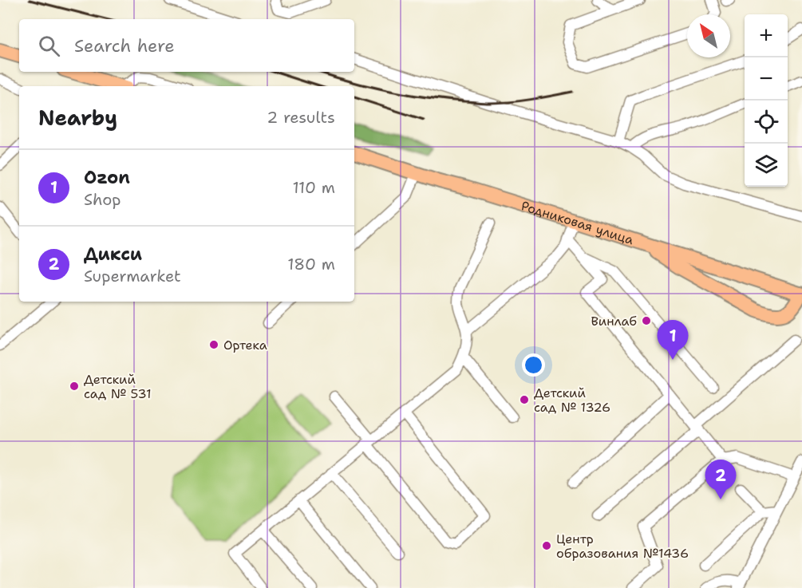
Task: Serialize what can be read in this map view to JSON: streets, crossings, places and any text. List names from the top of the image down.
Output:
{
  "streets": {
    "main road": ["Родниковая улица"]
  },
  "places": [
    "Винлаб",
    "Ортека",
    "Детский сад № 531",
    "Детский сад № 1326",
    "Центр образования №1436"
  ],
  "north": "top left",
  "page": {
    "map_buttons": ["+", "−"],
    "search": "Search here",
    "heading": ["Nearby", "2 results"],
    "list": [
      {
        "mark": "1",
        "name": "Ozon",
        "note": "Shop",
        "value": "110 m"
      },
      {
        "mark": "2",
        "name": "Дикси",
        "note": "Supermarket",
        "value": "180 m"
      }
    ],
    "pins": ["1", "2"]
  }
}
